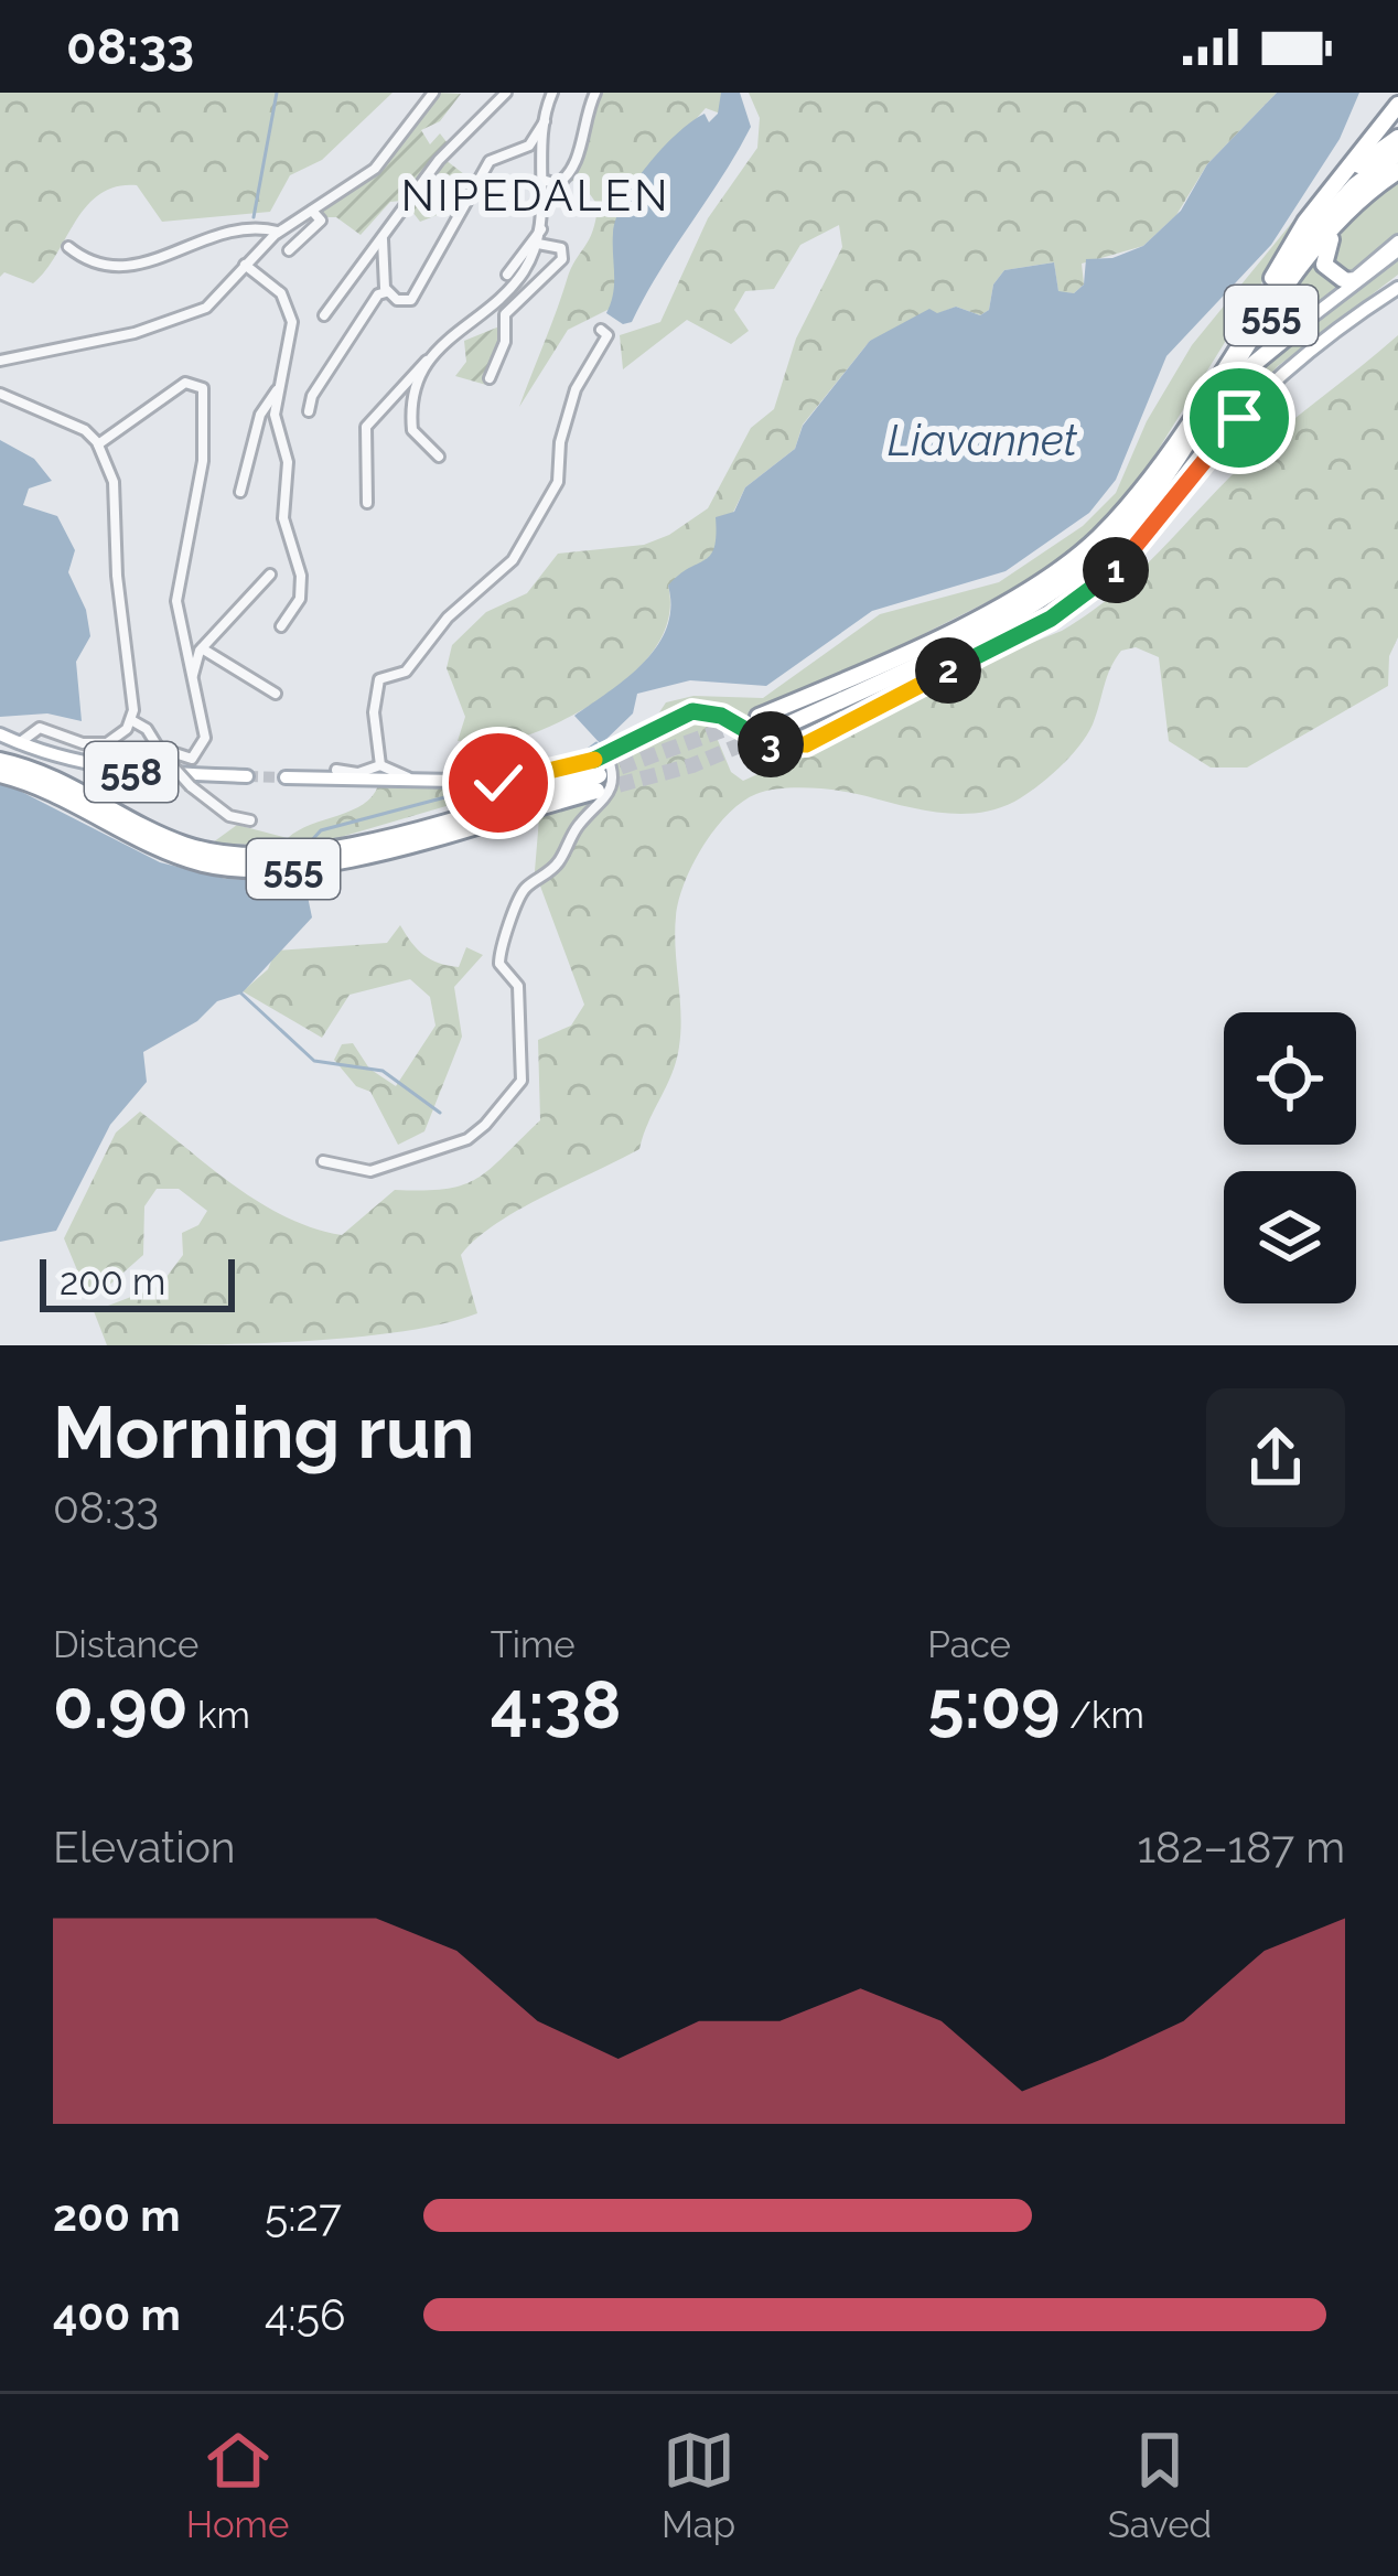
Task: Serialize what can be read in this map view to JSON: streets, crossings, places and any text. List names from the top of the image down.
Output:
{
  "streets": {
    "highway": ["555"],
    "main road": ["558"]
  },
  "districts": ["NIPEDALEN"],
  "water": ["Liavannet"],
  "scale_bar": "200 m",
  "page": {
    "status": "08:33",
    "pins": ["1", "2", "3"],
    "scale": "200 m",
    "heading": ["Morning run", "08:33"],
    "stats": [
      ["Distance", "0.90 km"],
      ["Time", "4:38"],
      ["Pace", "5:09 /km"]
    ],
    "chart": ["Elevation", "182–187 m"],
    "list": [
      {
        "name": "200 m",
        "note": "5:27"
      },
      {
        "name": "400 m",
        "note": "4:56"
      }
    ],
    "tabs": ["Home", "Map", "Saved"]
  }
}
